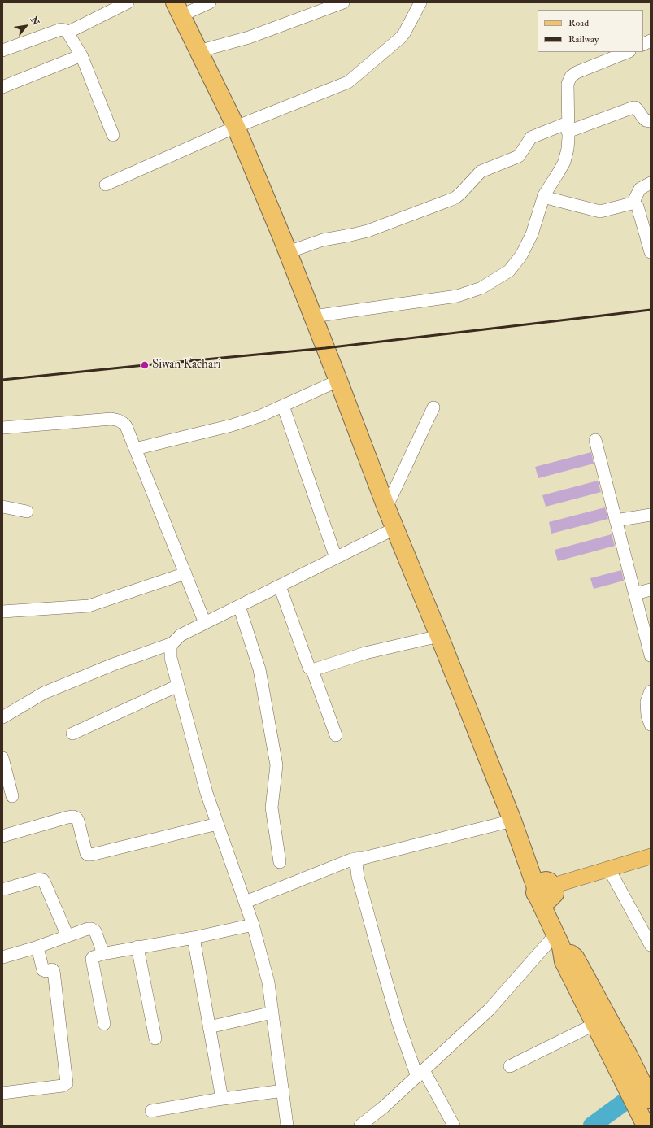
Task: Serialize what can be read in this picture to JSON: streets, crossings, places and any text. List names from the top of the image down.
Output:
{
  "places": ["Siwan Kachari"],
  "legend": ["Road", "Railway"],
  "north": "top right"
}
